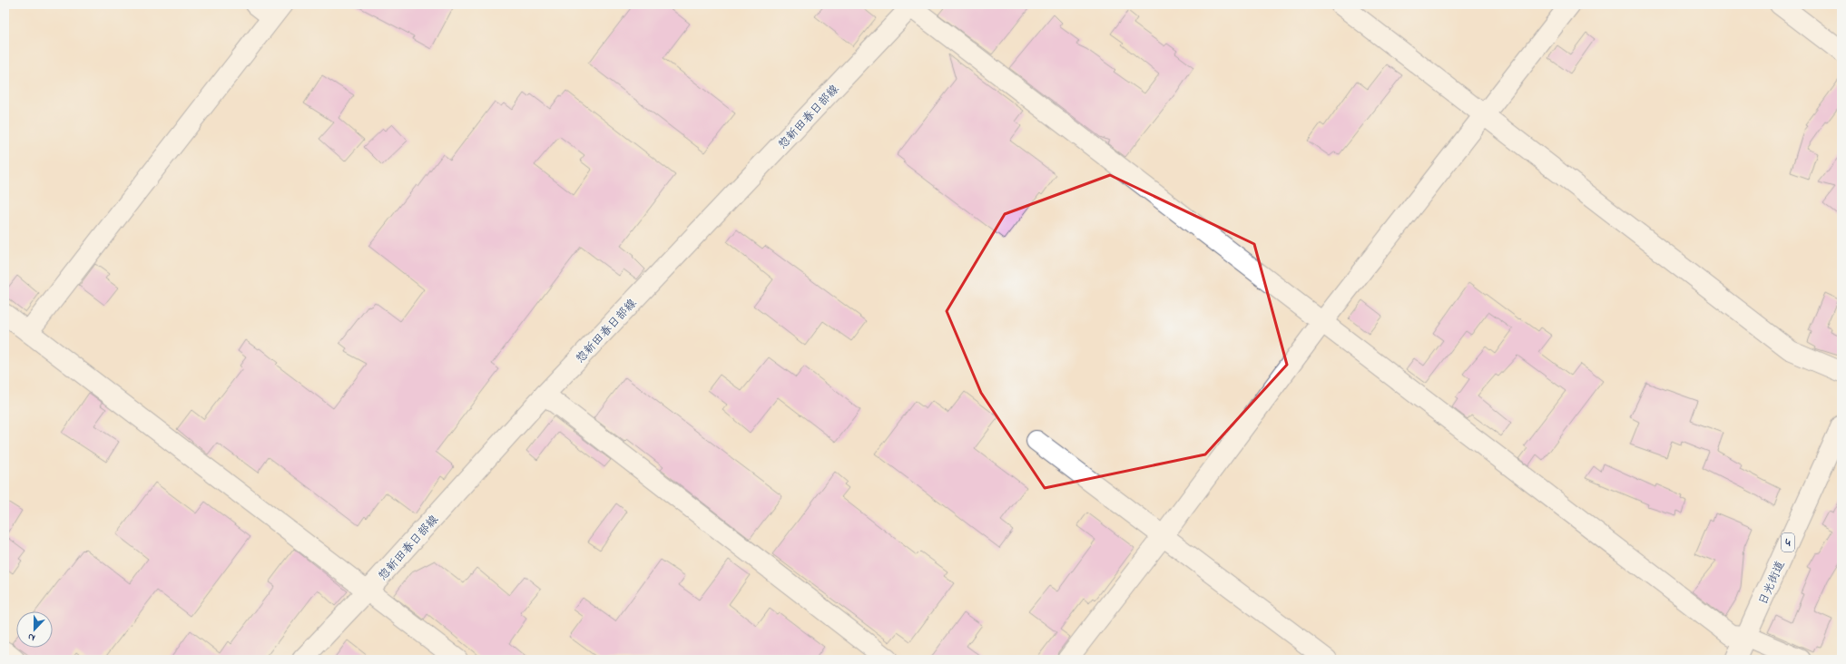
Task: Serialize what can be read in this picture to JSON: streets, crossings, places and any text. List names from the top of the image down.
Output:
{
  "streets": {
    "main road": ["惣新田春日部線", "4", "日光街道"]
  },
  "north": "bottom"
}
